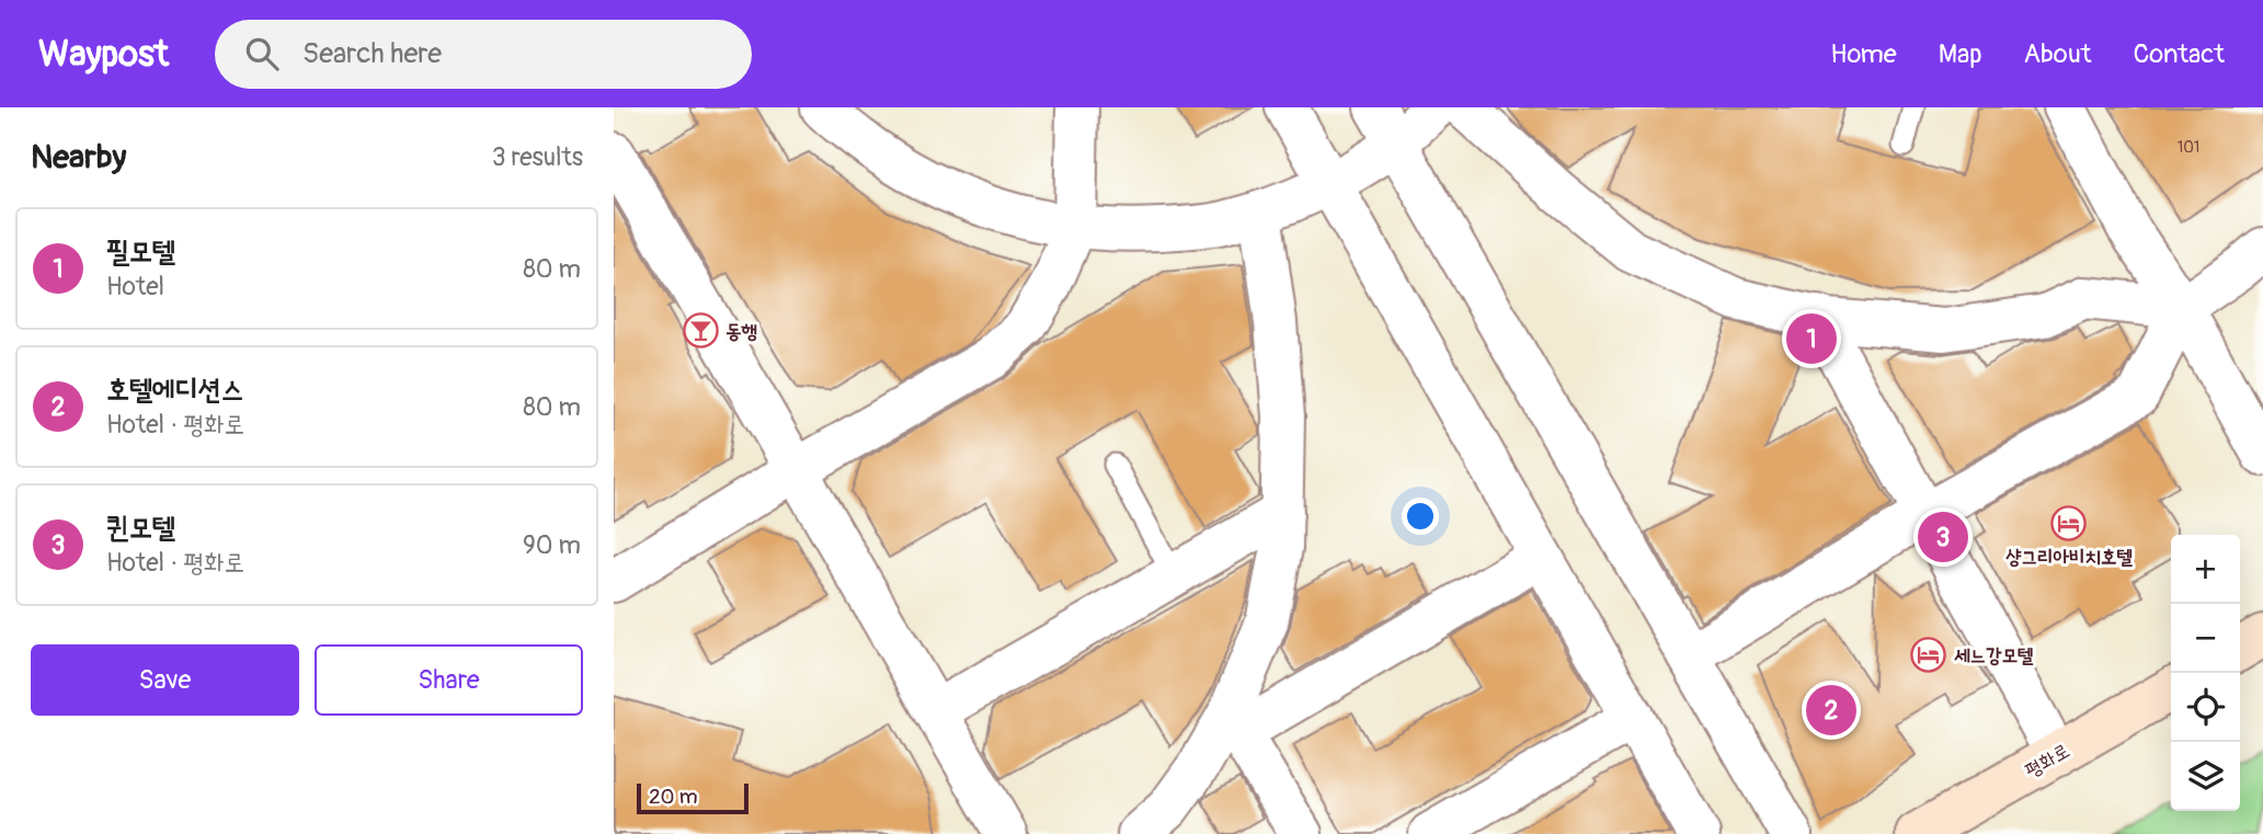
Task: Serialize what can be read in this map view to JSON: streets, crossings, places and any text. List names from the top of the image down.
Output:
{
  "streets": {
    "street": ["평화로"]
  },
  "places": {
    "bar": ["동행"],
    "hotel": ["샹그리아비치호텔", "세느강모텔"]
  },
  "house_numbers": ["101"],
  "scale_bar": "20 m",
  "page": {
    "header": "Waypost",
    "search": "Search here",
    "nav": [
      "Home",
      "Map",
      "About",
      "Contact"
    ],
    "heading": ["Nearby", "3 results"],
    "list": [
      {
        "mark": "1",
        "name": "필모텔",
        "note": "Hotel",
        "value": "80 m"
      },
      {
        "mark": "2",
        "name": "호텔에디션스",
        "note": "Hotel · 평화로",
        "value": "80 m"
      },
      {
        "mark": "3",
        "name": "퀸모텔",
        "note": "Hotel · 평화로",
        "value": "90 m"
      }
    ],
    "pins": ["1", "3", "2"],
    "map_buttons": ["+", "−"],
    "buttons": ["Save", "Share"],
    "scale": "20 m"
  }
}
